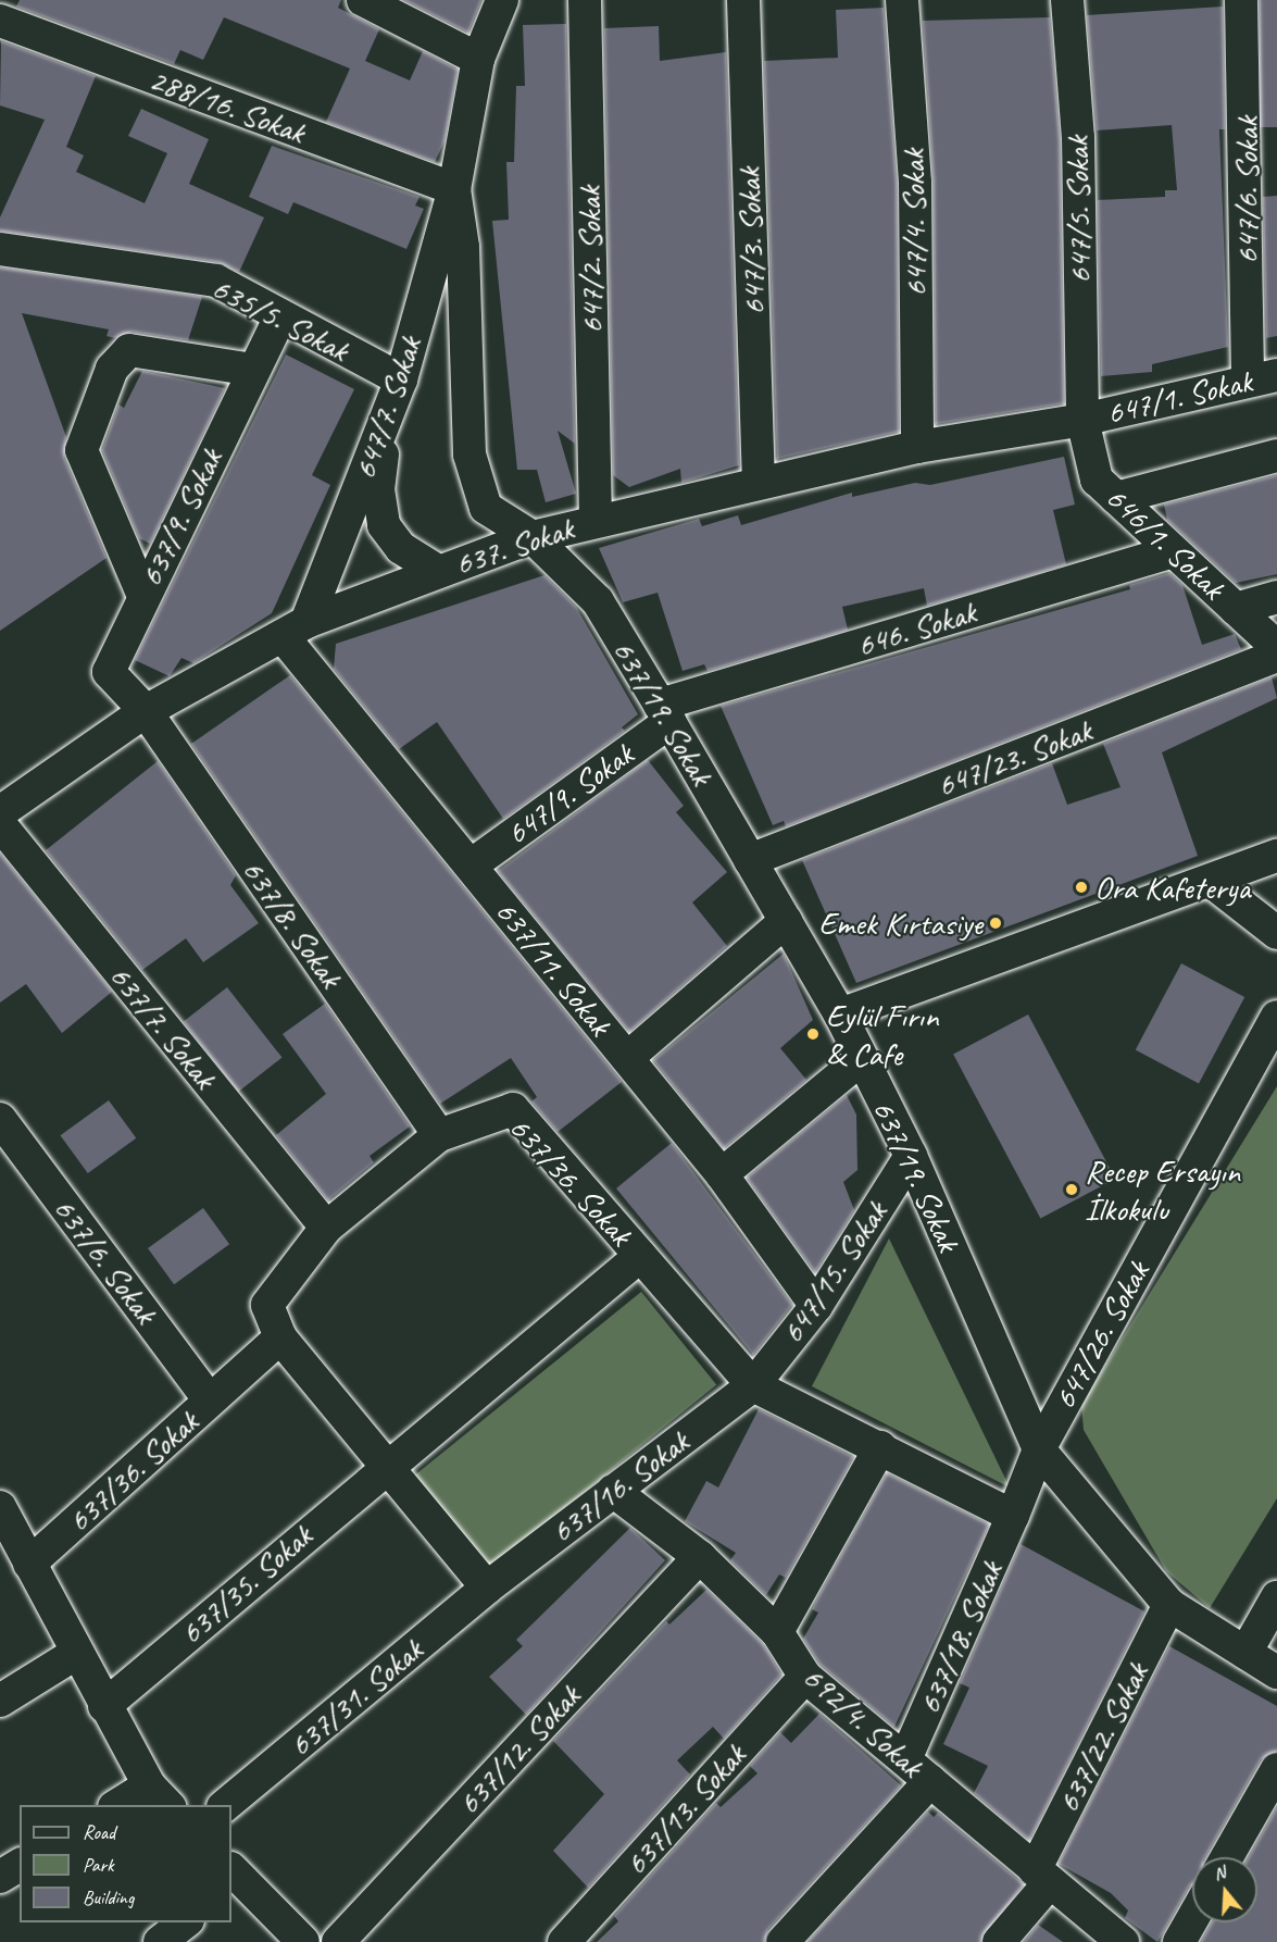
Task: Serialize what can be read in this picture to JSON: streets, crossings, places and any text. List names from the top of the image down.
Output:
{
  "streets": {
    "street": [
      "288/16. Sokak",
      "647/6. Sokak",
      "647/5. Sokak",
      "647/4. Sokak",
      "647/3. Sokak",
      "647/2. Sokak",
      "635/5. Sokak",
      "647/1. Sokak",
      "647/7. Sokak",
      "637/9. Sokak",
      "646/1. Sokak",
      "637. Sokak",
      "646. Sokak",
      "637/19. Sokak",
      "647/23. Sokak",
      "647/9. Sokak",
      "637/8. Sokak",
      "637/11. Sokak",
      "637/7. Sokak",
      "637/36. Sokak",
      "637/6. Sokak",
      "647/15. Sokak",
      "647/26. Sokak",
      "637/16. Sokak",
      "637/35. Sokak",
      "637/18. Sokak",
      "637/31. Sokak",
      "692/4. Sokak",
      "637/22. Sokak",
      "637/12. Sokak",
      "637/13. Sokak"
    ]
  },
  "crossings": [
    ["288/16. Sokak", "647/7. Sokak"],
    ["647/6. Sokak", "647/1. Sokak"],
    ["647/5. Sokak", "647/1. Sokak"],
    ["647/5. Sokak", "646/1. Sokak"],
    ["647/5. Sokak", "637. Sokak"],
    ["647/4. Sokak", "637. Sokak"],
    ["647/3. Sokak", "637. Sokak"],
    ["647/2. Sokak", "637. Sokak"],
    ["635/5. Sokak", "647/7. Sokak"],
    ["635/5. Sokak", "637/9. Sokak"],
    ["647/1. Sokak", "646/1. Sokak"],
    ["647/1. Sokak", "637. Sokak"],
    ["647/7. Sokak", "637. Sokak"],
    ["647/7. Sokak", "637/19. Sokak"],
    ["647/7. Sokak", "637/11. Sokak"],
    ["637/9. Sokak", "637. Sokak"],
    ["637/9. Sokak", "637/8. Sokak"],
    ["646/1. Sokak", "637. Sokak"],
    ["646/1. Sokak", "646. Sokak"],
    ["637. Sokak", "637/19. Sokak"],
    ["637. Sokak", "637/8. Sokak"],
    ["637. Sokak", "637/11. Sokak"],
    ["646. Sokak", "637/19. Sokak"],
    ["646. Sokak", "647/9. Sokak"],
    ["637/19. Sokak", "647/23. Sokak"],
    ["637/19. Sokak", "647/9. Sokak"],
    ["637/19. Sokak", "647/15. Sokak"],
    ["637/19. Sokak", "647/26. Sokak"],
    ["637/19. Sokak", "637/22. Sokak"],
    ["647/9. Sokak", "637/11. Sokak"],
    ["637/8. Sokak", "637/36. Sokak"],
    ["637/11. Sokak", "647/15. Sokak"],
    ["637/7. Sokak", "637/36. Sokak"],
    ["637/36. Sokak", "637/6. Sokak"],
    ["637/36. Sokak", "647/15. Sokak"],
    ["637/36. Sokak", "637/16. Sokak"],
    ["637/36. Sokak", "637/35. Sokak"],
    ["647/15. Sokak", "637/16. Sokak"],
    ["647/26. Sokak", "637/18. Sokak"],
    ["637/16. Sokak", "637/31. Sokak"],
    ["637/16. Sokak", "692/4. Sokak"],
    ["637/18. Sokak", "692/4. Sokak"],
    ["692/4. Sokak", "637/22. Sokak"],
    ["692/4. Sokak", "637/12. Sokak"],
    ["692/4. Sokak", "637/13. Sokak"]
  ],
  "places": [
    "Ora Kafeterya",
    "Emek Kırtasiye",
    "Eylül Fırın & Cafe",
    "Recep Ersayın İlkokulu"
  ],
  "legend": ["Road", "Park", "Building"],
  "north": "top"
}
